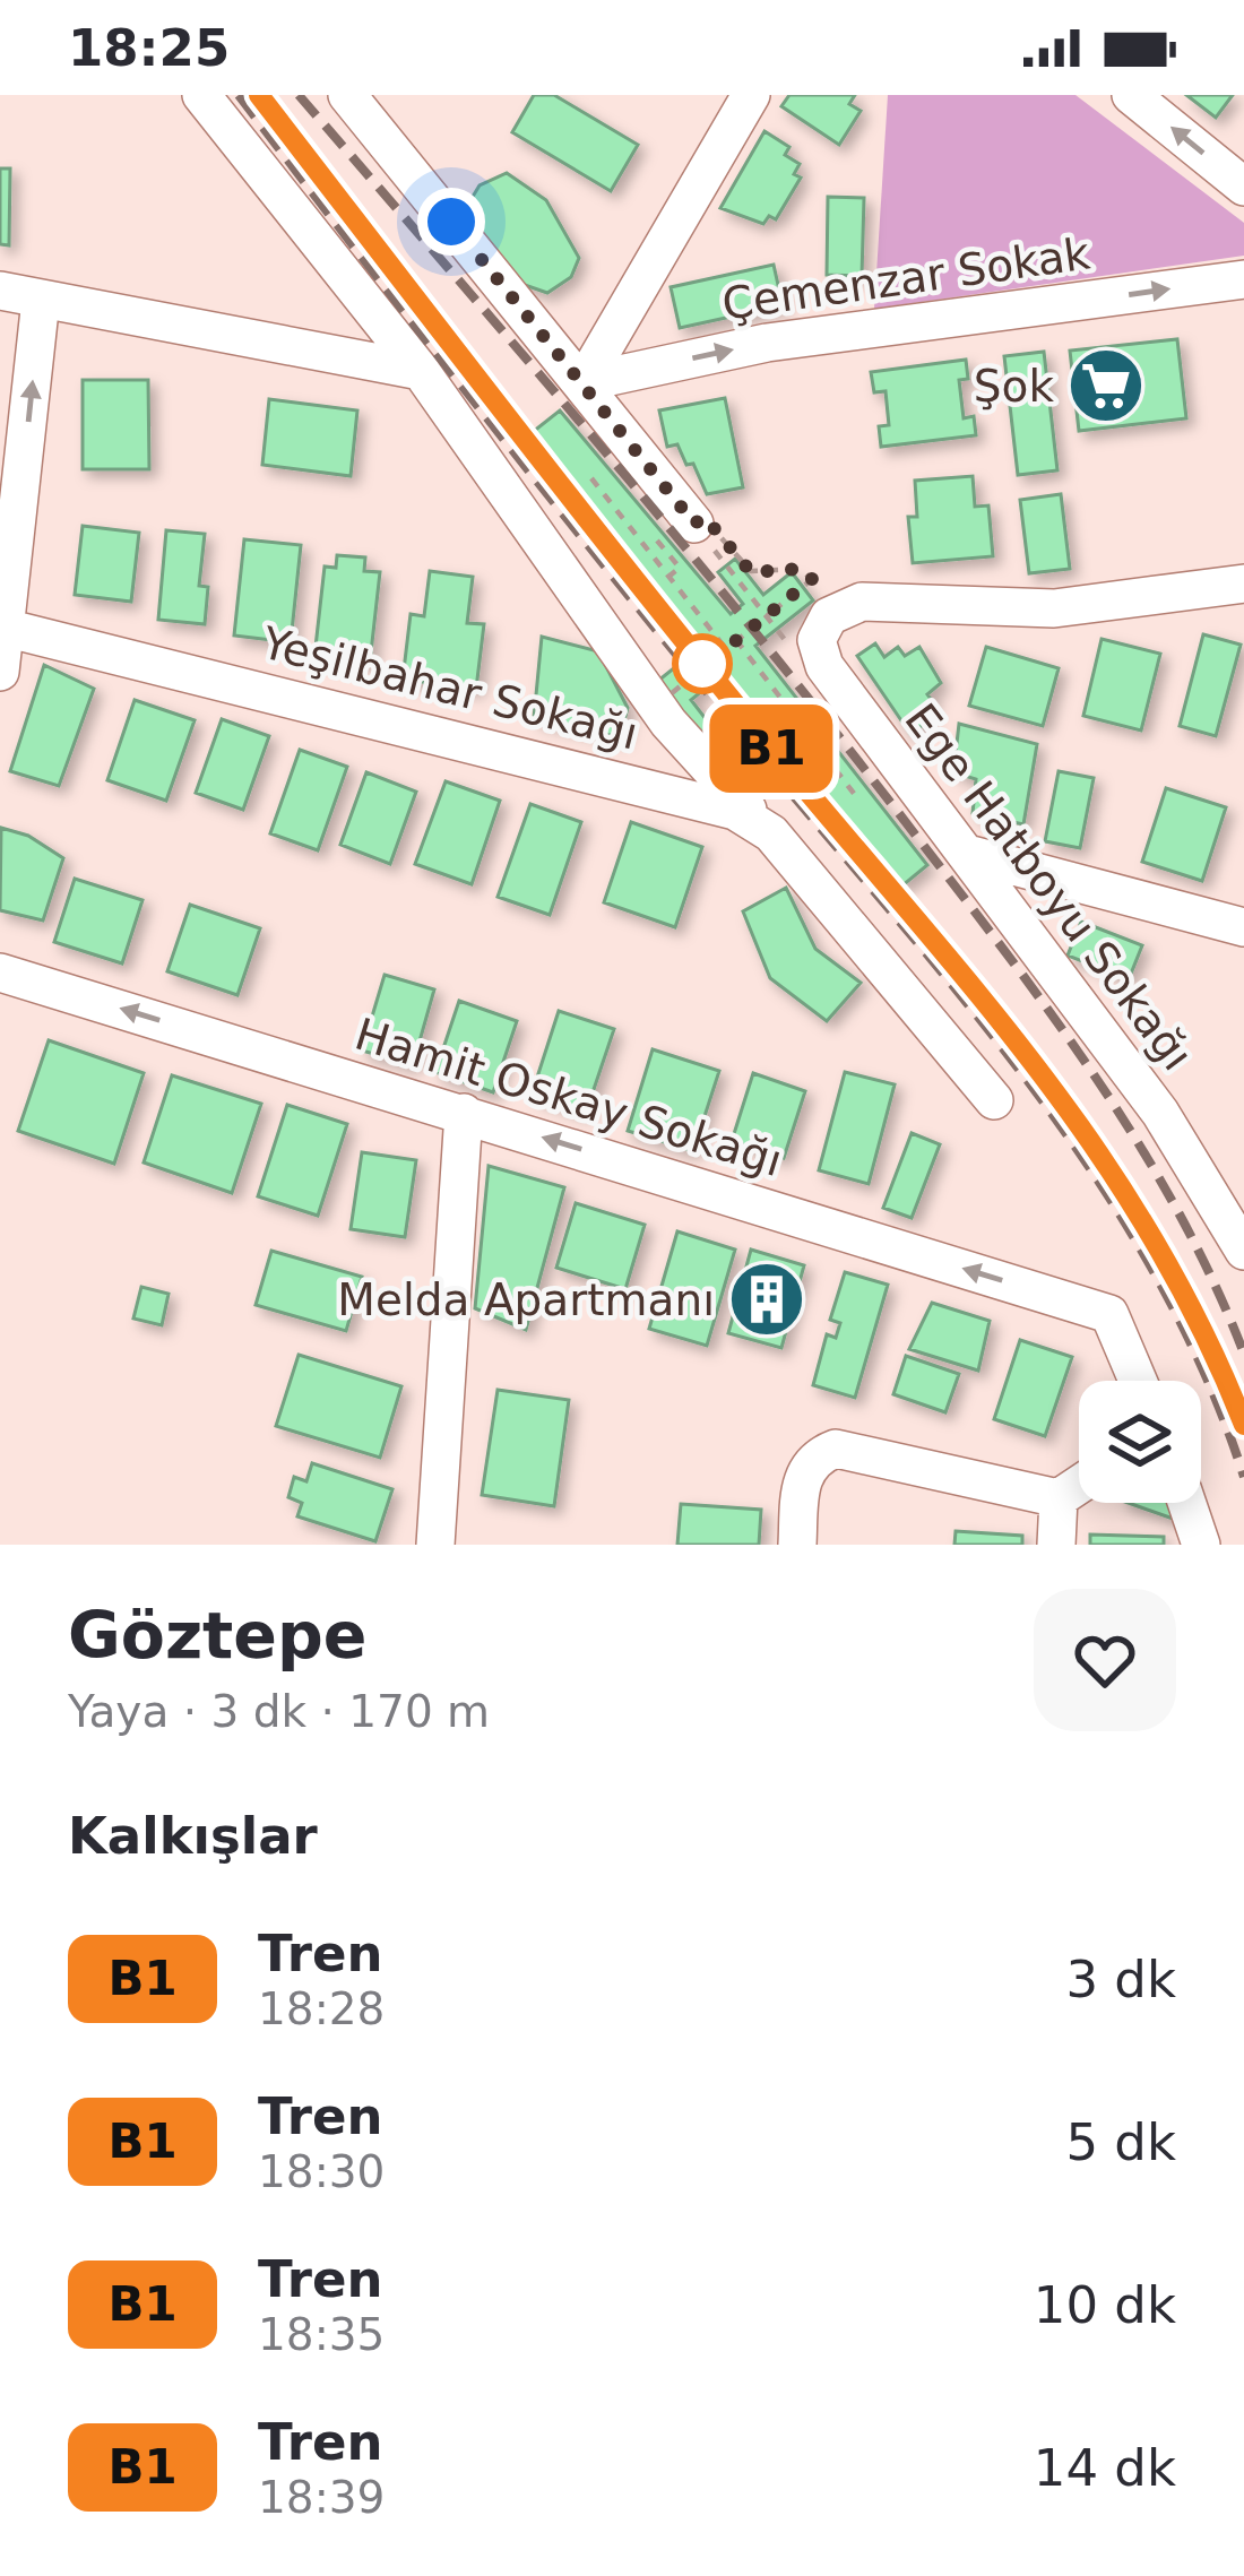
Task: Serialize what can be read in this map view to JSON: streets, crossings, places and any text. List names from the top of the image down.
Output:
{
  "streets": {
    "street": [
      "Çemenzar Sokak",
      "Yeşilbahar Sokağı",
      "Ege Hatboyu Sokağı",
      "Hamit Oskay Sokağı"
    ]
  },
  "one_way": ["Çemenzar Sokak", "Hamit Oskay Sokağı"],
  "places": {
    "supermarket": ["Şok"],
    "building": ["Melda Apartmanı"]
  },
  "page": {
    "status": "18:25",
    "on_map": "B1",
    "heading": [
      ["Göztepe", "Yaya · 3 dk · 170 m"],
      "Kalkışlar"
    ],
    "list": [
      {
        "mark": "B1",
        "name": "Tren",
        "note": "18:28",
        "value": "3 dk"
      },
      {
        "mark": "B1",
        "name": "Tren",
        "note": "18:30",
        "value": "5 dk"
      },
      {
        "mark": "B1",
        "name": "Tren",
        "note": "18:35",
        "value": "10 dk"
      },
      {
        "mark": "B1",
        "name": "Tren",
        "note": "18:39",
        "value": "14 dk"
      }
    ]
  }
}
